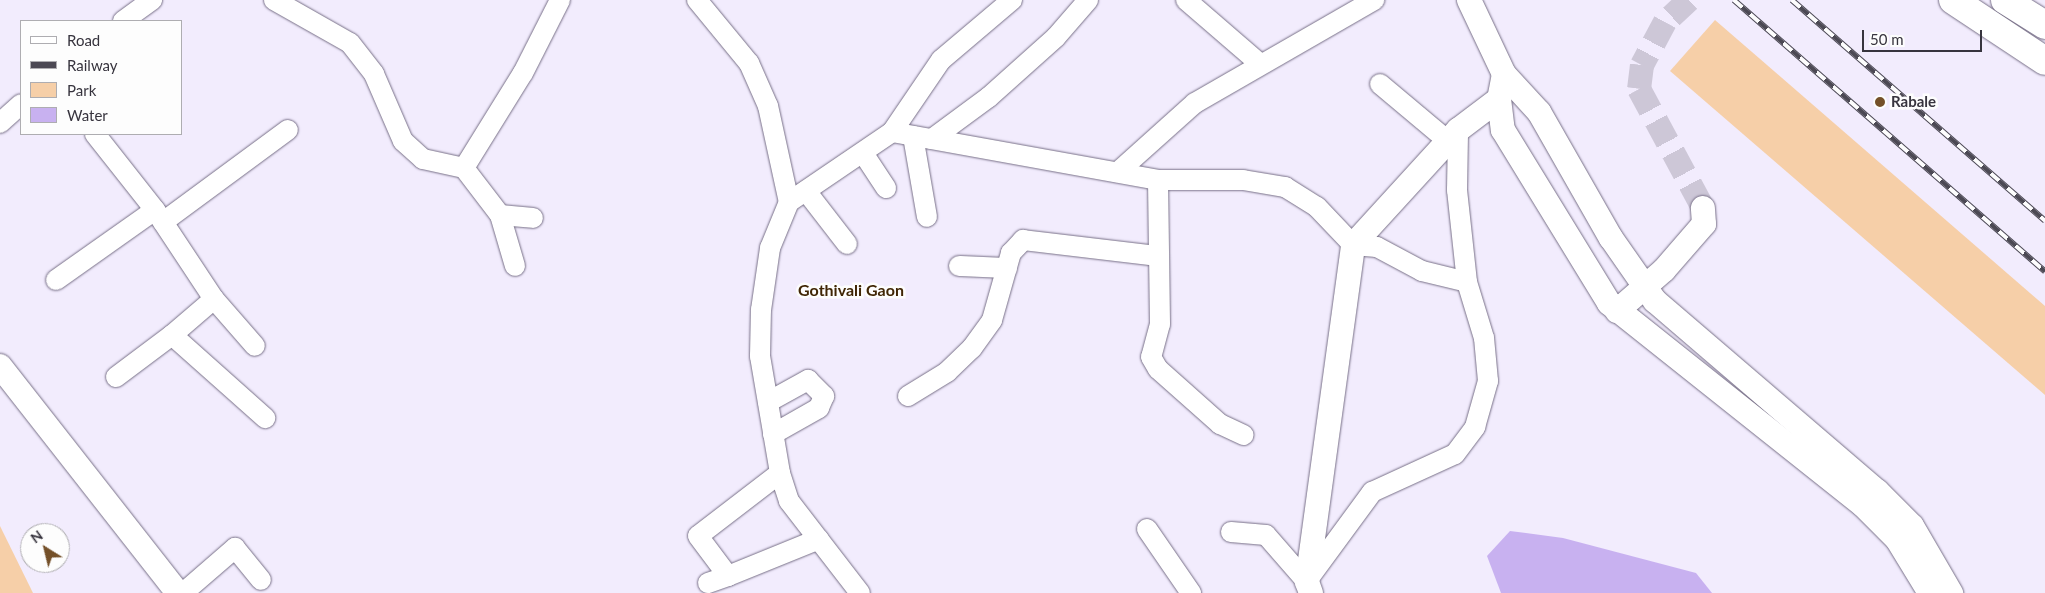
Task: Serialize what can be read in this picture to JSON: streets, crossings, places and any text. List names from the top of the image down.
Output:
{
  "districts": ["Gothivali Gaon"],
  "places": ["Rabale"],
  "legend": [
    "Road",
    "Railway",
    "Park",
    "Water"
  ],
  "scale_bar": "50 m",
  "north": "top left"
}
